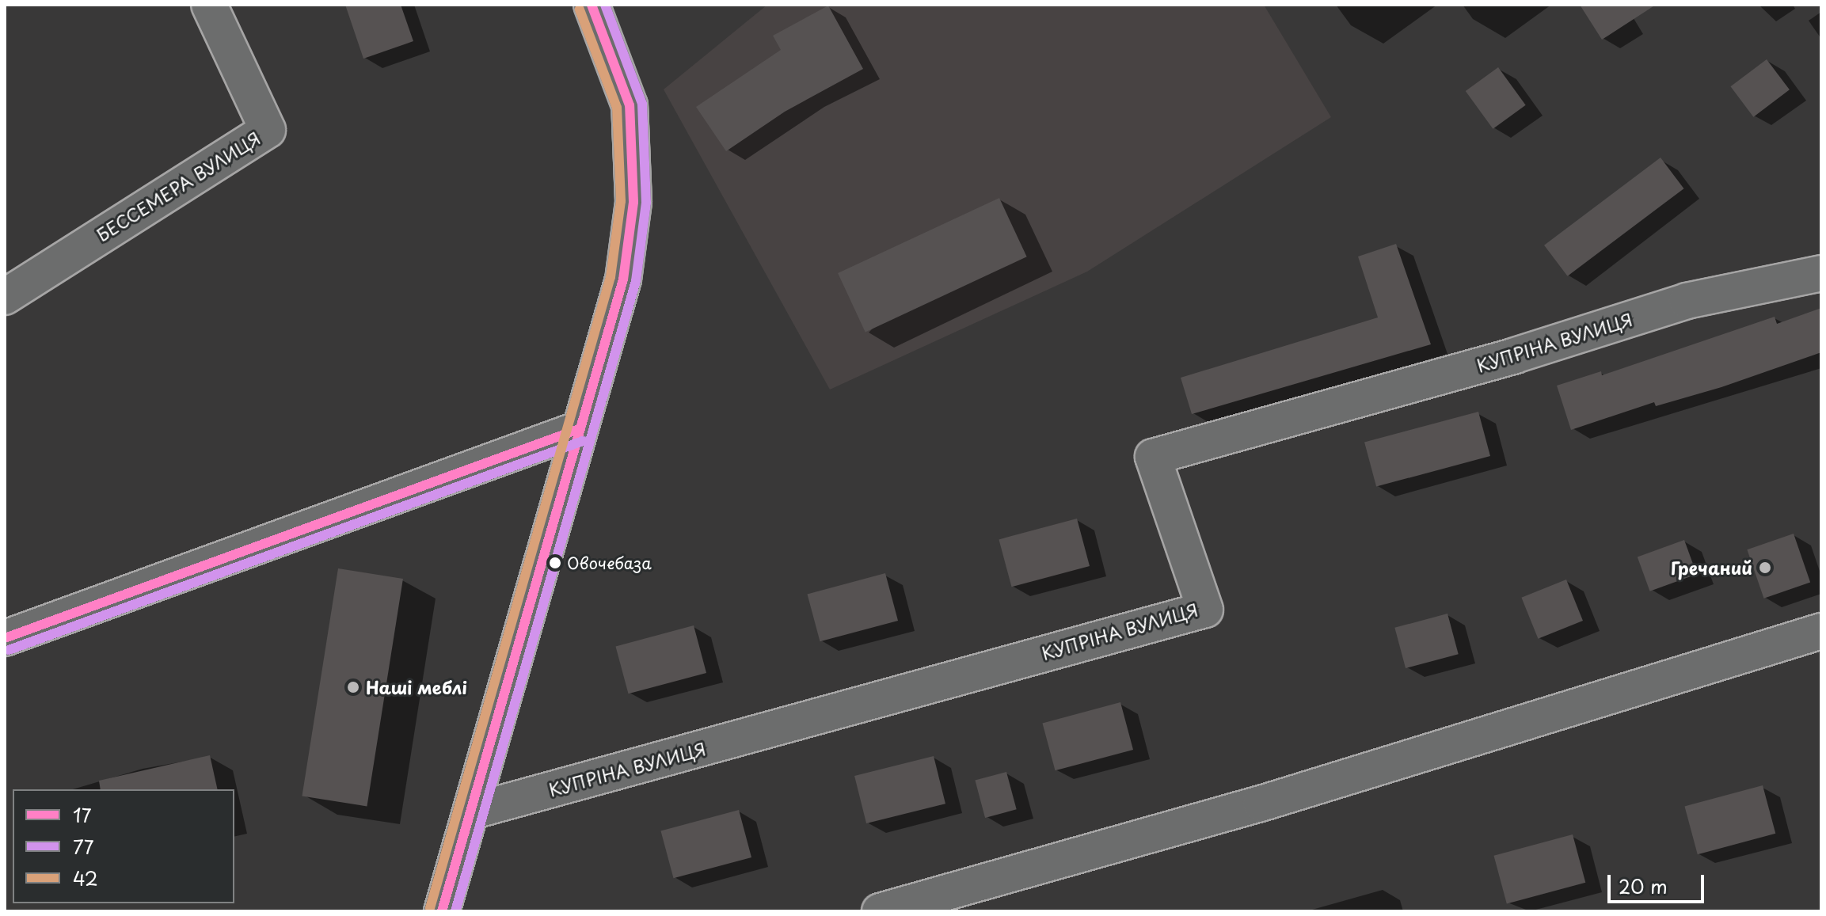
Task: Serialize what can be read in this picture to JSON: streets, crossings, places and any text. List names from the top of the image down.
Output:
{
  "streets": {
    "street": ["БЕССЕМЕРА ВУЛИЦЯ", "КУПРІНА ВУЛИЦЯ"]
  },
  "places": ["Овочебаза", "Гречаний", "Наші меблі"],
  "lines": ["transit line 17", "transit line 77", "transit line 42"],
  "legend": ["17", "77", "42"],
  "scale_bar": "20 m"
}
